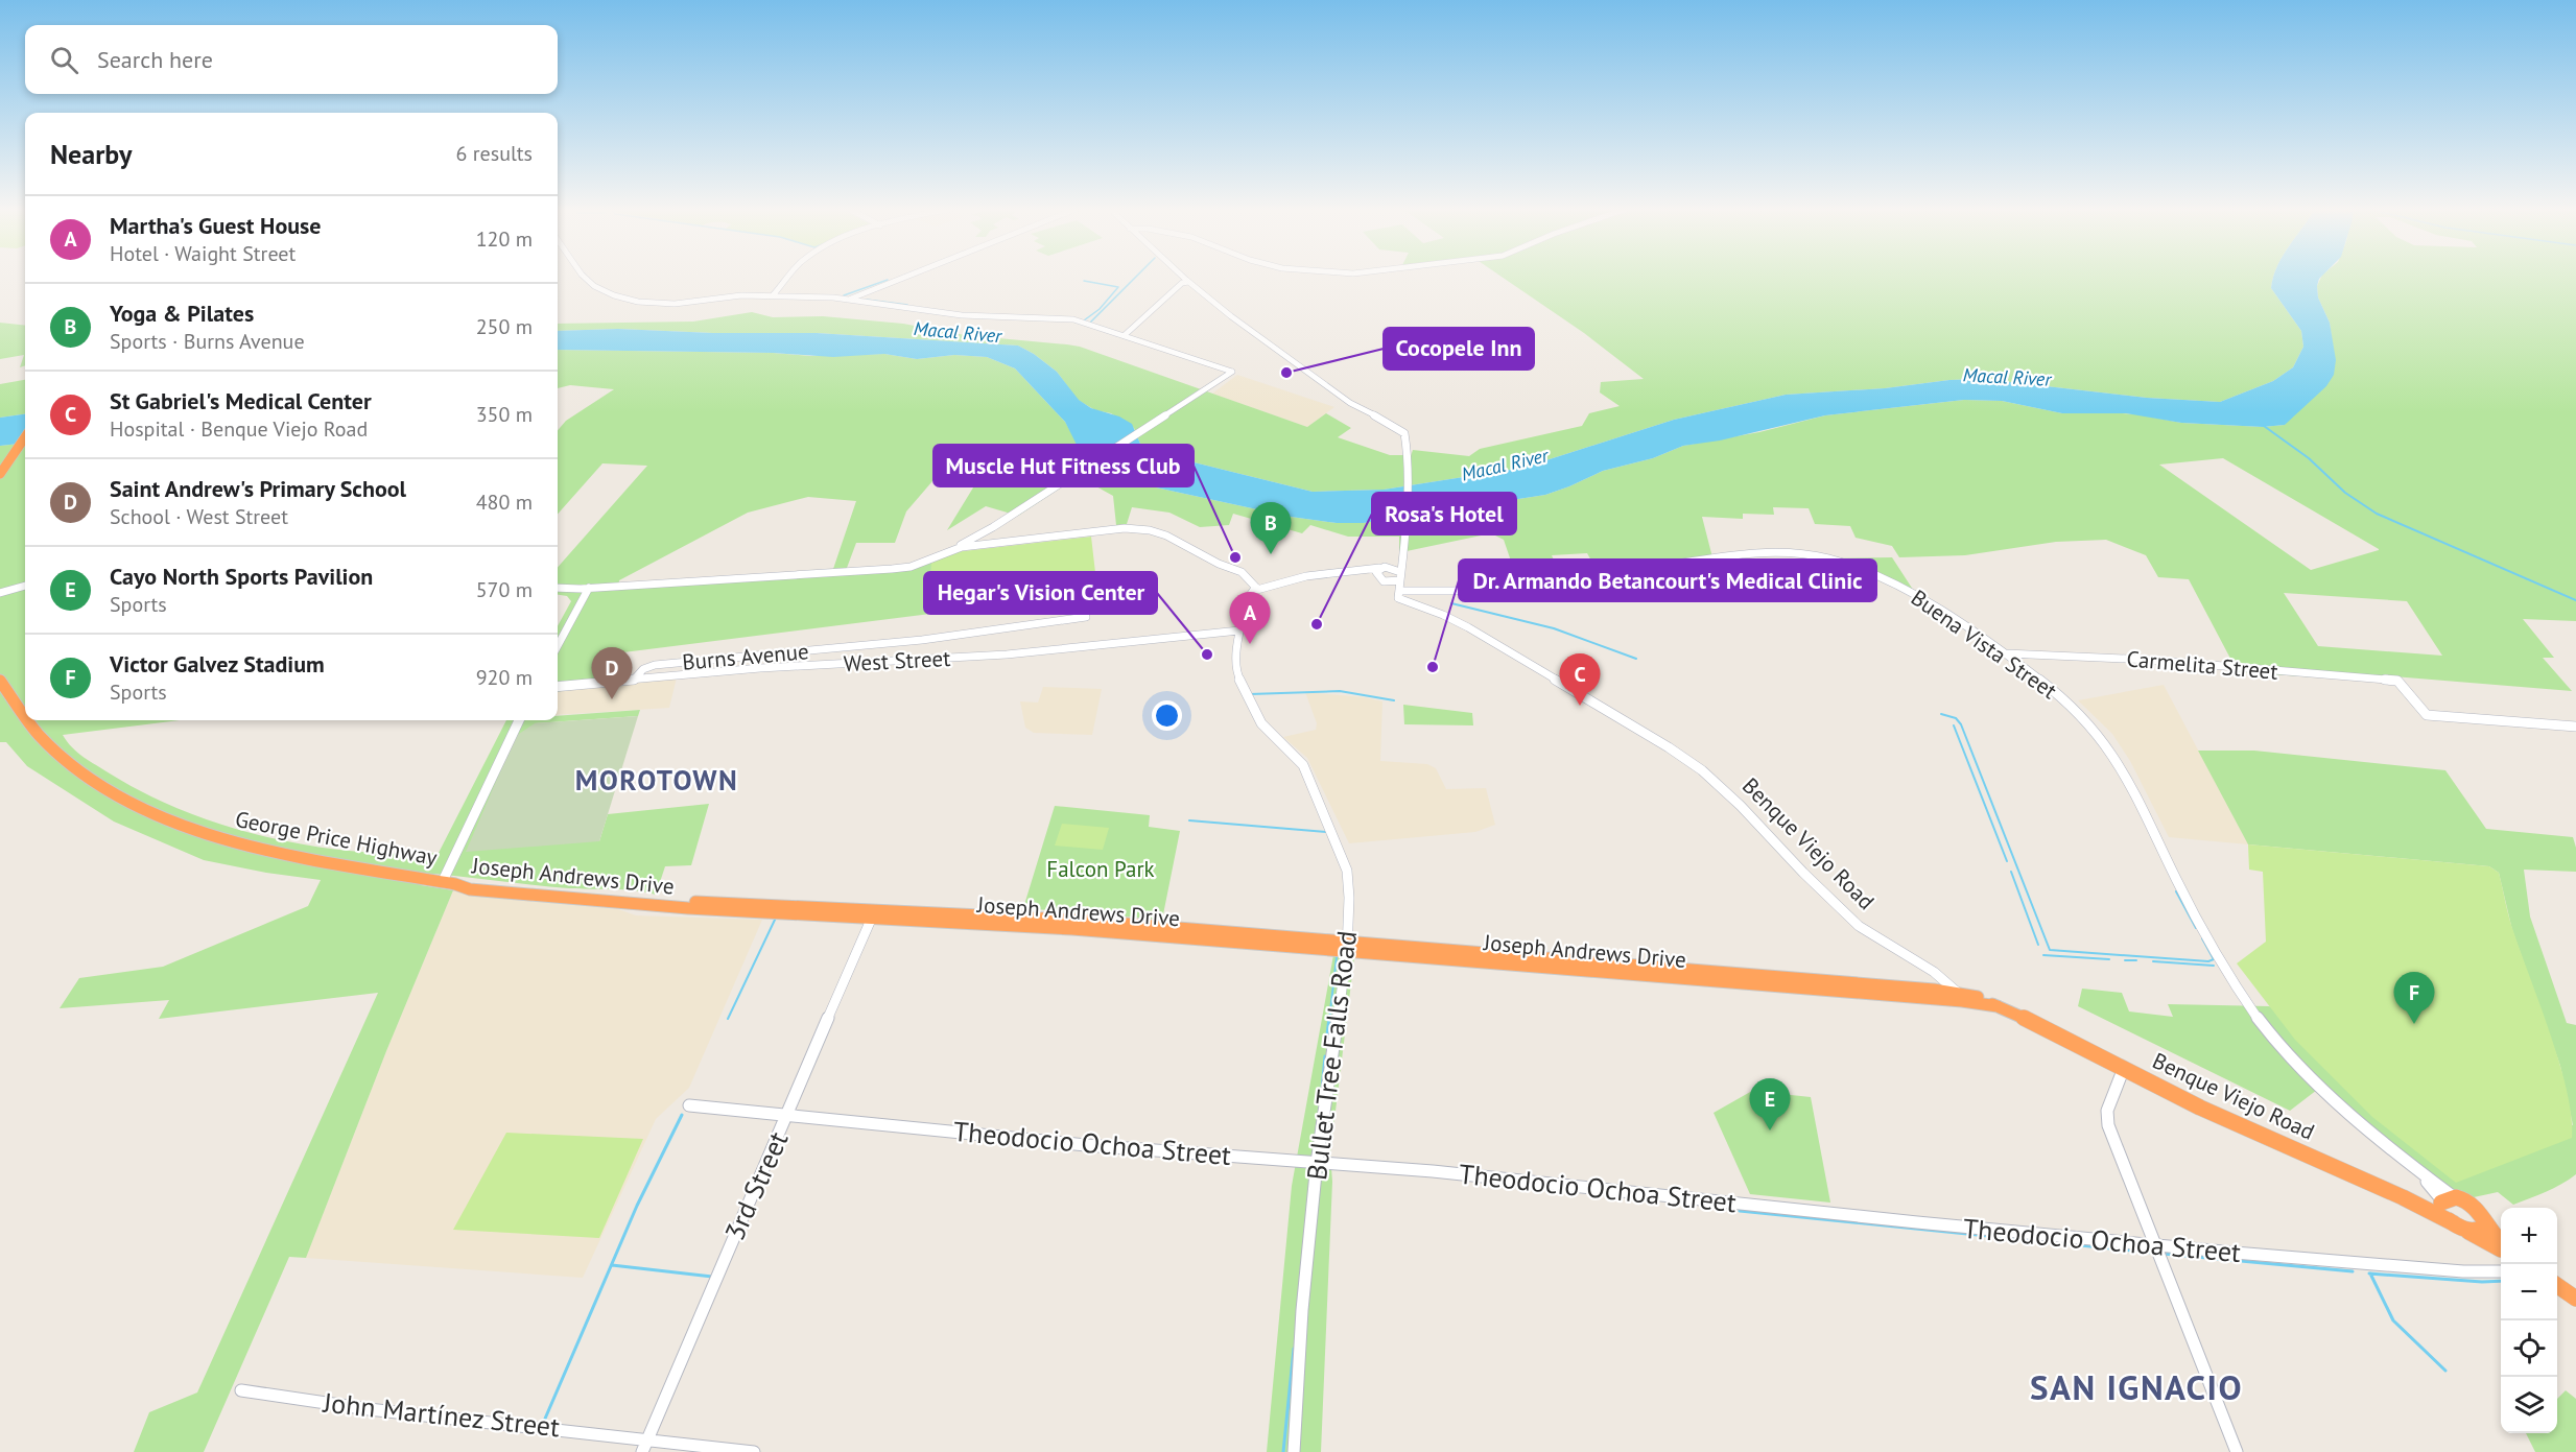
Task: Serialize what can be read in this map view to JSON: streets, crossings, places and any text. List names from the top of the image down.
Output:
{
  "streets": {
    "highway": ["George Price Highway", "Benque Viejo Road", "Joseph Andrews Drive"],
    "main road": [
      "Buena Vista Street",
      "Burns Avenue",
      "West Street",
      "Carmelita Street",
      "Bullet Tree Falls Road",
      "Theodocio Ochoa Street",
      "3rd Street",
      "John Martínez Street"
    ]
  },
  "crossings": [
    ["Buena Vista Street", "Carmelita Street"],
    ["Buena Vista Street", "Benque Viejo Road"],
    ["Burns Avenue", "West Street"],
    ["West Street", "Bullet Tree Falls Road"],
    ["George Price Highway", "Joseph Andrews Drive"],
    ["Benque Viejo Road", "Joseph Andrews Drive"],
    ["Joseph Andrews Drive", "Bullet Tree Falls Road"],
    ["Joseph Andrews Drive", "3rd Street"],
    ["Bullet Tree Falls Road", "Theodocio Ochoa Street"],
    ["Theodocio Ochoa Street", "3rd Street"],
    ["3rd Street", "John Martínez Street"]
  ],
  "districts": ["MOROTOWN", "SAN IGNACIO"],
  "water": ["Macal River"],
  "parks": ["Falcon Park"],
  "places": [
    "Cocopele Inn",
    "Muscle Hut Fitness Club",
    "Rosa's Hotel",
    "Hegar's Vision Center",
    "Dr. Armando Betancourt's Medical Clinic"
  ],
  "page": {
    "search": "Search here",
    "heading": ["Nearby", "6 results"],
    "list": [
      {
        "mark": "A",
        "name": "Martha's Guest House",
        "note": "Hotel · Waight Street",
        "value": "120 m"
      },
      {
        "mark": "B",
        "name": "Yoga & Pilates",
        "note": "Sports · Burns Avenue",
        "value": "250 m"
      },
      {
        "mark": "C",
        "name": "St Gabriel's Medical Center",
        "note": "Hospital · Benque Viejo Road",
        "value": "350 m"
      },
      {
        "mark": "D",
        "name": "Saint Andrew's Primary School",
        "note": "School · West Street",
        "value": "480 m"
      },
      {
        "mark": "E",
        "name": "Cayo North Sports Pavilion",
        "note": "Sports",
        "value": "570 m"
      },
      {
        "mark": "F",
        "name": "Victor Galvez Stadium",
        "note": "Sports",
        "value": "920 m"
      }
    ],
    "pins": [
      "B",
      "A",
      "D",
      "C",
      "F",
      "E"
    ],
    "map_buttons": ["+", "−"]
  }
}
